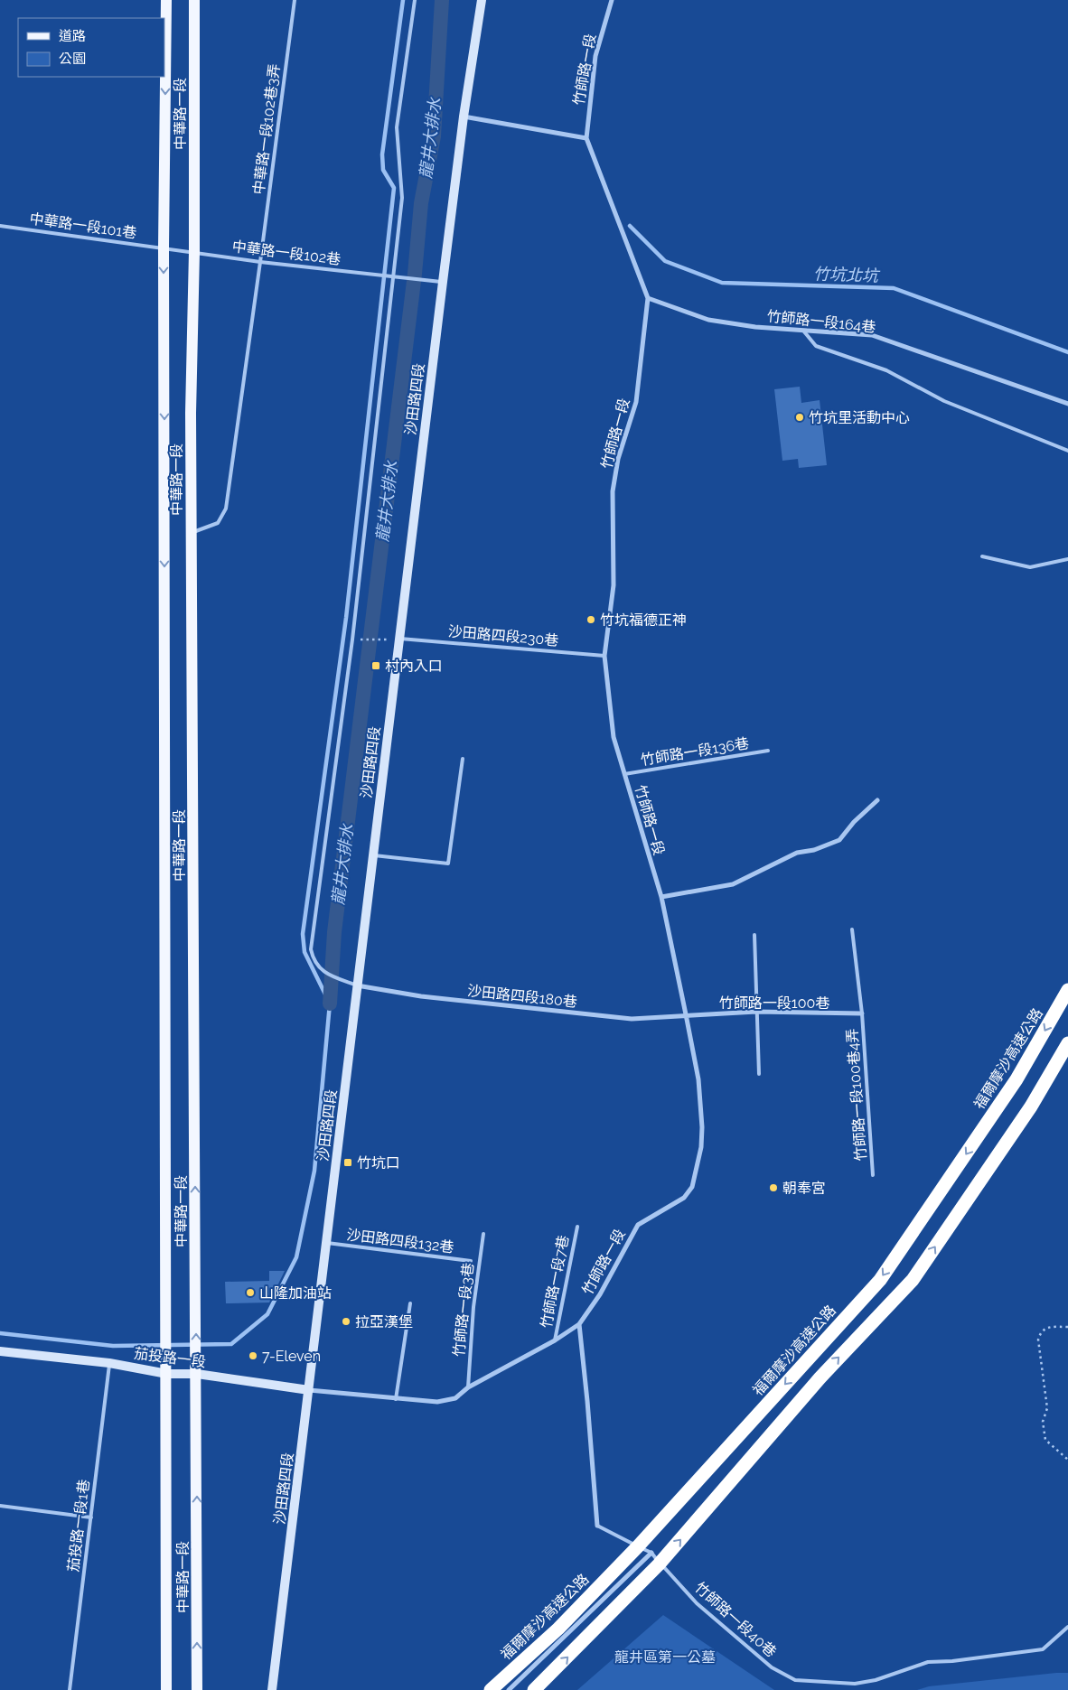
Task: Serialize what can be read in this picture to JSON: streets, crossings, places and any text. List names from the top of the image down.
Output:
{
  "streets": {
    "highway": ["福爾摩沙高速公路"],
    "main road": ["中華路一段"],
    "street": [
      "竹師路一段",
      "竹師路一段164巷",
      "沙田路四段",
      "沙田路四段180巷",
      "竹師路一段100巷",
      "茄投路一段",
      "竹師路一段40巷"
    ],
    "lane": [
      "中華路一段102巷3弄",
      "中華路一段101巷",
      "中華路一段102巷",
      "沙田路四段230巷",
      "竹師路一段136巷",
      "竹師路一段100巷4弄",
      "沙田路四段132巷",
      "竹師路一段7巷",
      "竹師路一段3巷",
      "茄投路一段1巷"
    ]
  },
  "crossings": [
    ["竹師路一段", "竹師路一段164巷"],
    ["竹師路一段", "沙田路四段"],
    ["竹師路一段", "沙田路四段230巷"],
    ["竹師路一段", "竹師路一段136巷"],
    ["竹師路一段", "沙田路四段180巷"],
    ["竹師路一段", "竹師路一段100巷"],
    ["竹師路一段", "竹師路一段7巷"],
    ["竹師路一段", "竹師路一段3巷"],
    ["竹師路一段", "茄投路一段"],
    ["竹師路一段", "竹師路一段40巷"],
    ["中華路一段", "中華路一段102巷3弄"],
    ["中華路一段", "中華路一段101巷"],
    ["中華路一段", "中華路一段102巷"],
    ["中華路一段", "茄投路一段"],
    ["中華路一段102巷3弄", "中華路一段102巷"],
    ["中華路一段101巷", "中華路一段102巷"],
    ["中華路一段102巷", "沙田路四段"],
    ["沙田路四段", "沙田路四段230巷"],
    ["沙田路四段", "沙田路四段180巷"],
    ["沙田路四段", "沙田路四段132巷"],
    ["沙田路四段", "茄投路一段"],
    ["沙田路四段180巷", "竹師路一段100巷"],
    ["竹師路一段100巷", "竹師路一段100巷4弄"],
    ["茄投路一段", "茄投路一段1巷"]
  ],
  "water": ["龍井大排水", "竹坑北坑"],
  "parks": ["龍井區第一公墓"],
  "places": {
    "other": [
      "竹坑里活動中心",
      "竹坑福德正神",
      "朝奉宮",
      "山隆加油站",
      "拉亞漢堡",
      "7-Eleven"
    ],
    "transit": ["村內入口", "竹坑口"]
  },
  "legend": ["道路", "公園"]
}
